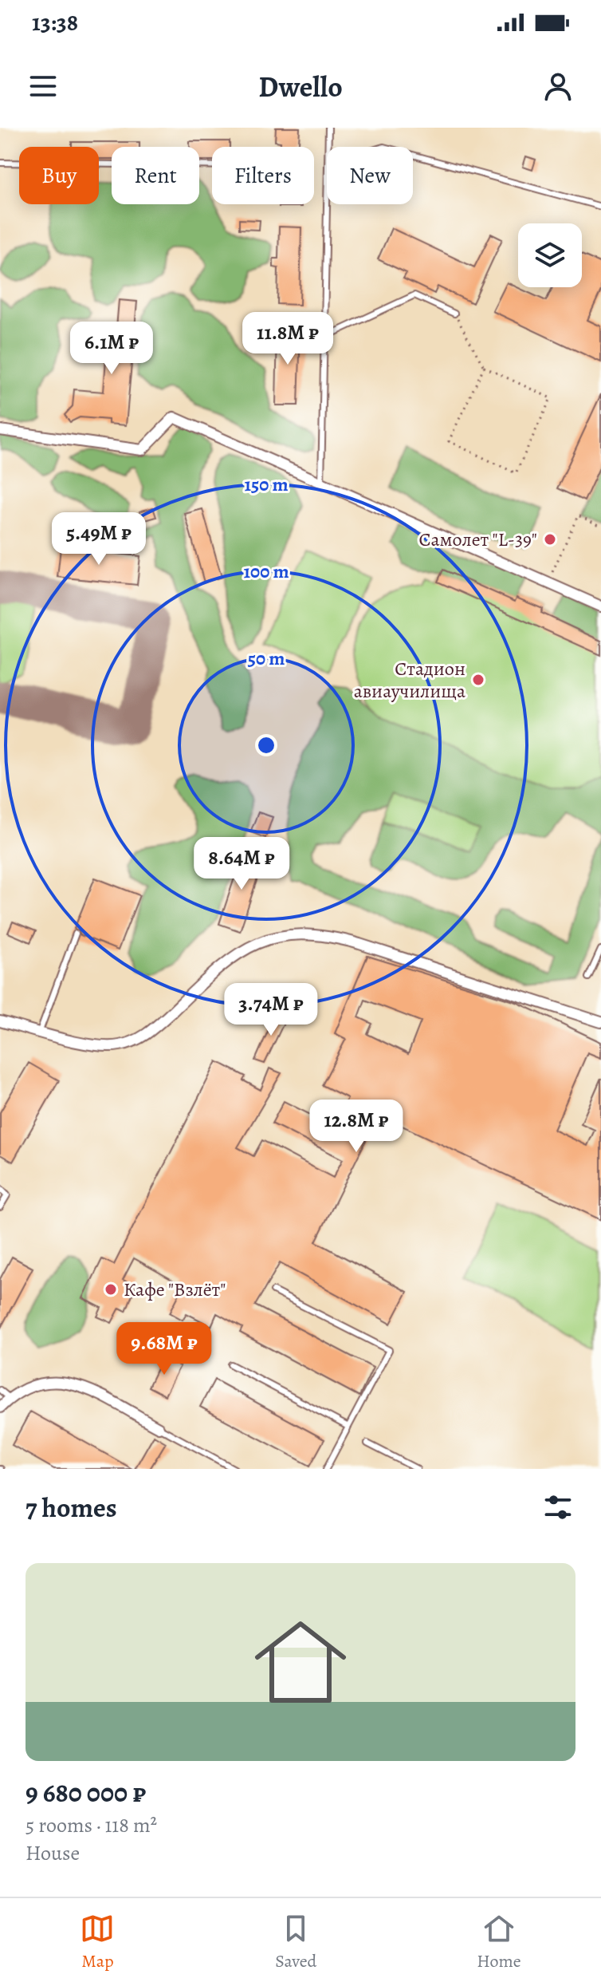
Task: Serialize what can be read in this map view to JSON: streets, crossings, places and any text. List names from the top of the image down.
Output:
{
  "places": ["Самолет \"L-39\"", "Стадион авиаучилища", "Кафе \"Взлёт\""],
  "page": {
    "status": "13:38",
    "header": "Dwello",
    "chip": [
      "Buy",
      "Rent",
      "Filters",
      "New"
    ],
    "price": [
      "11.8M ₽",
      "6.1M ₽",
      "5.49M ₽",
      "8.64M ₽",
      "3.74M ₽",
      "12.8M ₽",
      "9.68M ₽"
    ],
    "heading": "7 homes",
    "list": [
      {
        "name": "9 680 000 ₽",
        "note": "5 rooms · 118 m² · House"
      }
    ],
    "tabs": ["Map", "Saved", "Home"]
  },
  "rings": ["150 m", "100 m", "50 m"]
}
